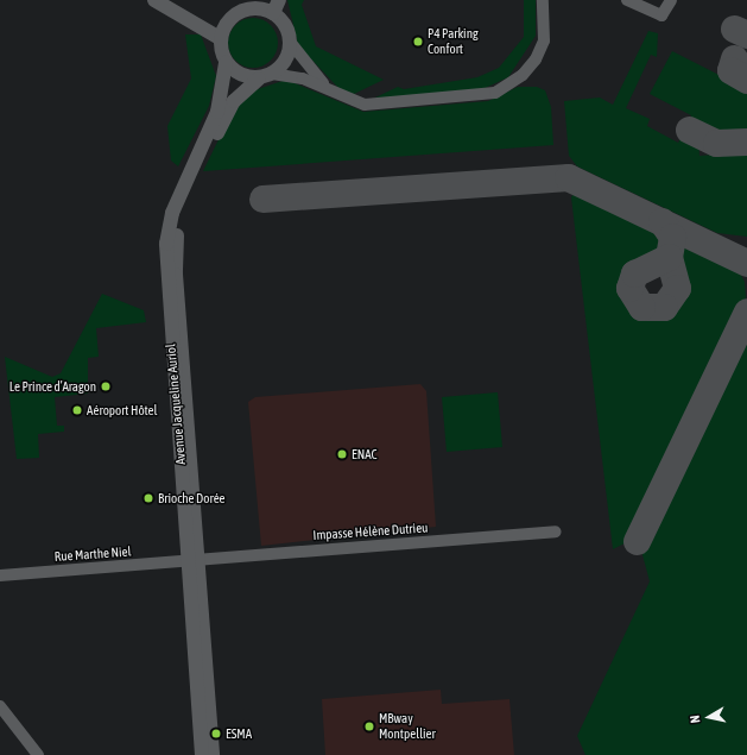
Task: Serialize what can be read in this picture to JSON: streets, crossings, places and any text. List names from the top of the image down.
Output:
{
  "streets": {
    "main road": ["Avenue Jacqueline Auriol"],
    "street": ["Impasse Hélène Dutrieu", "Rue Marthe Niel"]
  },
  "crossings": [
    ["Avenue Jacqueline Auriol", "Impasse Hélène Dutrieu"],
    ["Avenue Jacqueline Auriol", "Rue Marthe Niel"],
    ["Impasse Hélène Dutrieu", "Rue Marthe Niel"]
  ],
  "places": [
    "P4 Parking Confort",
    "Le Prince d’Aragon",
    "Aéroport Hôtel",
    "ENAC",
    "Brioche Dorée",
    "MBway Montpellier",
    "ESMA"
  ],
  "north": "left"
}
